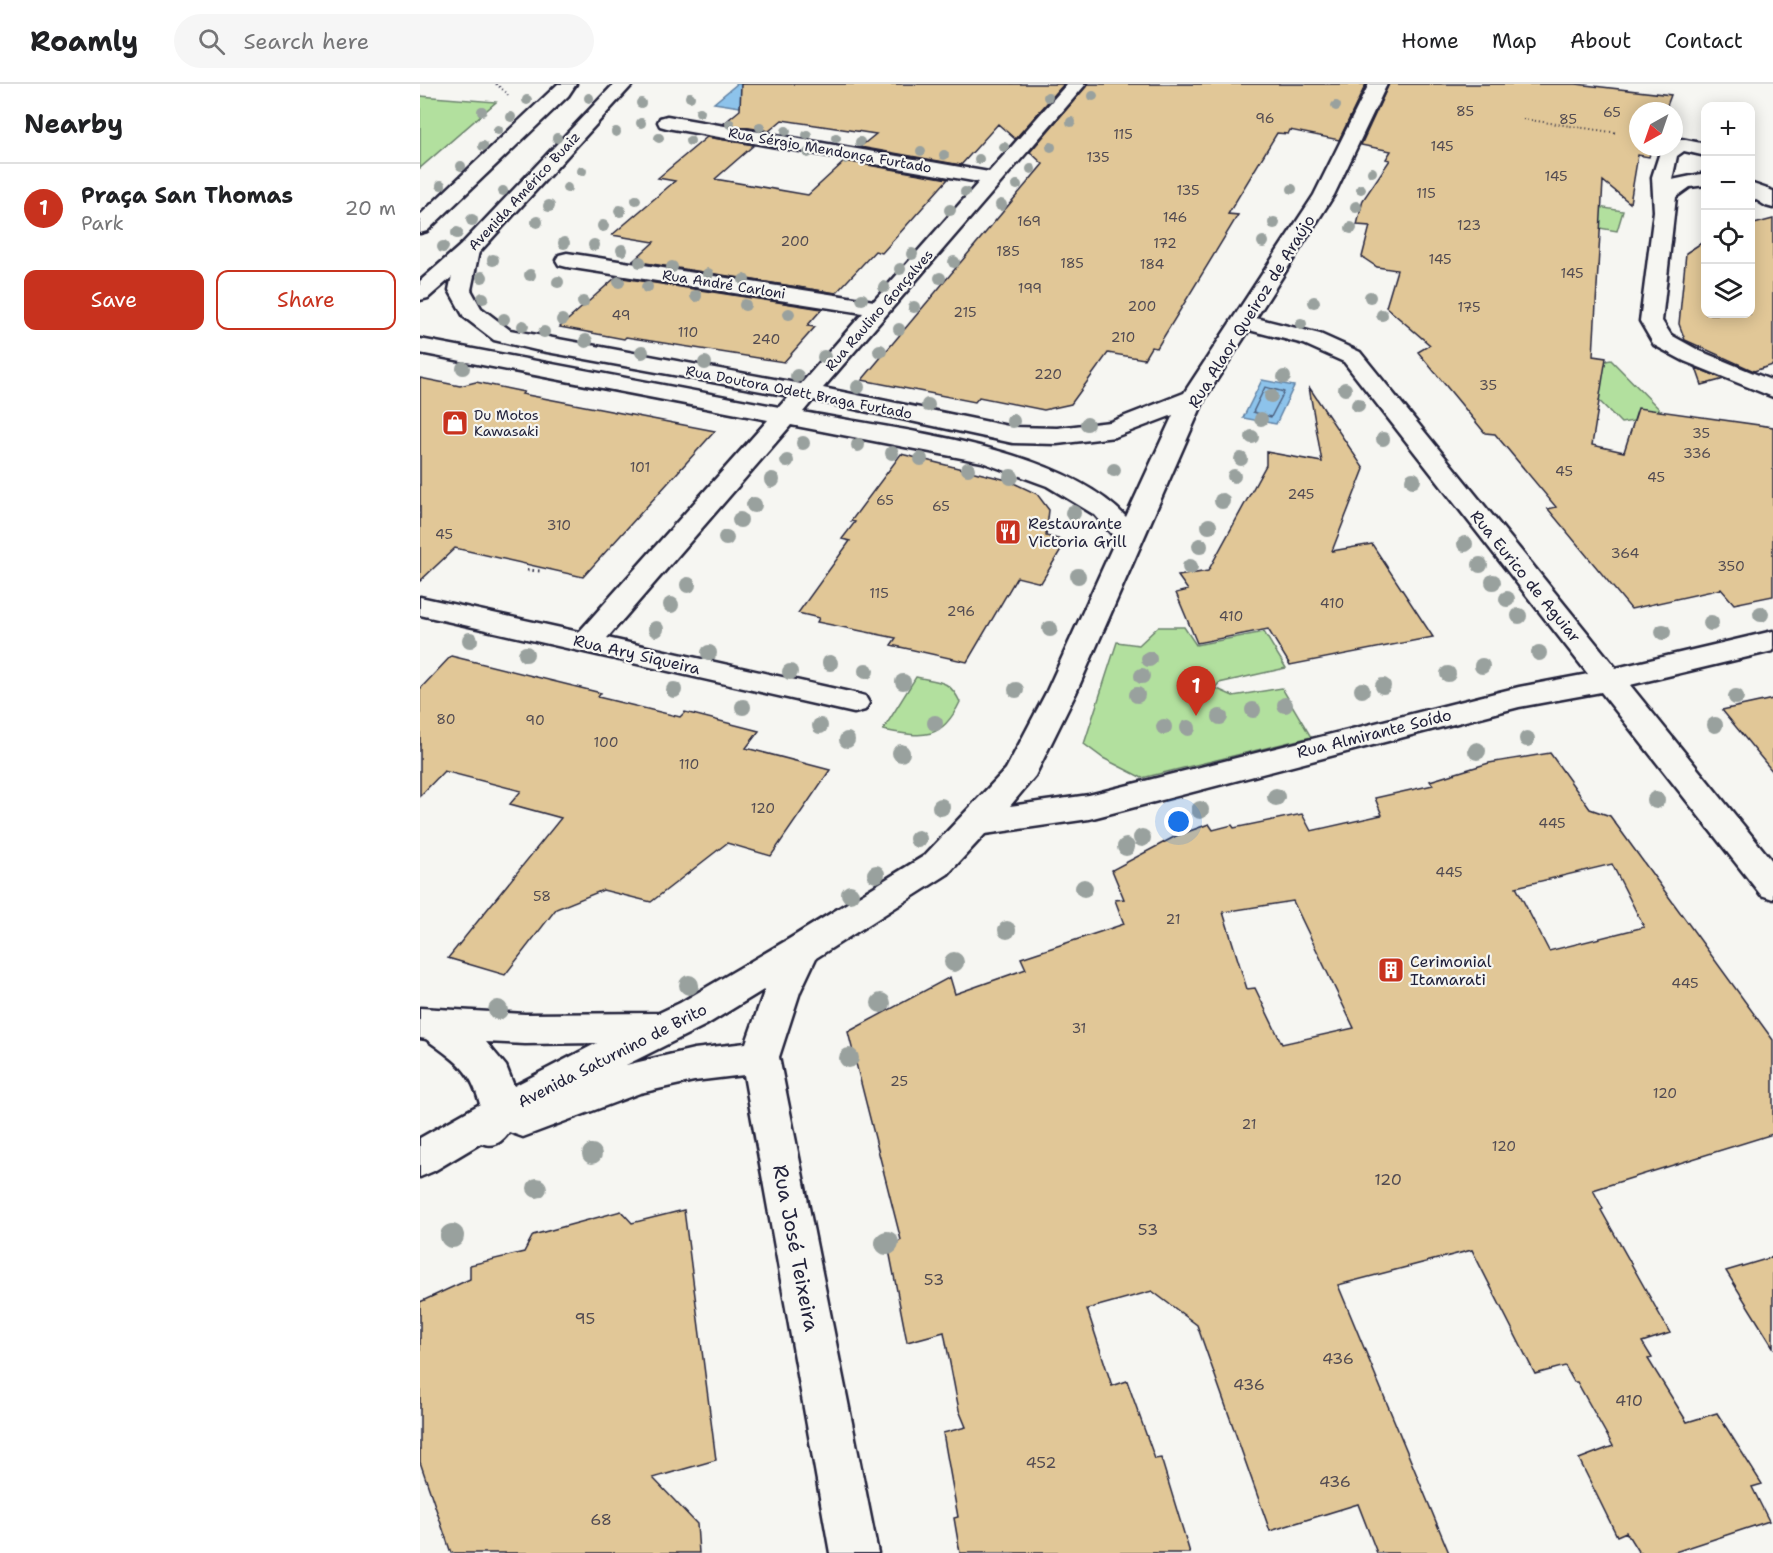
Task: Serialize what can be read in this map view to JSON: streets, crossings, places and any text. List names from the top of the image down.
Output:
{
  "streets": {
    "street": [
      "Rua Sérgio Mendonça Furtado",
      "Avenida Américo Buaiz",
      "Rua André Carloni",
      "Rua Raulino Gonçalves",
      "Rua Alaor Queiroz de Araújo",
      "Rua Doutora Odett Braga Furtado",
      "Rua Eurico de Aguiar",
      "Rua Ary Siqueira",
      "Rua Almirante Soído",
      "Avenida Saturnino de Brito",
      "Rua José Teixeira"
    ]
  },
  "crossings": [
    ["Rua Sérgio Mendonça Furtado", "Rua Raulino Gonçalves"],
    ["Avenida Américo Buaiz", "Rua Doutora Odett Braga Furtado"],
    ["Rua André Carloni", "Rua Raulino Gonçalves"],
    ["Rua Raulino Gonçalves", "Rua Doutora Odett Braga Furtado"],
    ["Rua Raulino Gonçalves", "Rua Ary Siqueira"],
    ["Rua Alaor Queiroz de Araújo", "Rua Doutora Odett Braga Furtado"],
    ["Rua Alaor Queiroz de Araújo", "Rua Eurico de Aguiar"],
    ["Rua Alaor Queiroz de Araújo", "Rua Almirante Soído"],
    ["Rua Alaor Queiroz de Araújo", "Avenida Saturnino de Brito"],
    ["Rua Alaor Queiroz de Araújo", "Rua José Teixeira"],
    ["Rua Eurico de Aguiar", "Rua Almirante Soído"],
    ["Avenida Saturnino de Brito", "Rua José Teixeira"]
  ],
  "places": {
    "shop": ["Du Motos Kawasaki"],
    "restaurant": ["Restaurante Victoria Grill"],
    "building": ["Cerimonial Itamarati"]
  },
  "house_numbers": [
    "85",
    "65",
    "96",
    "85",
    "115",
    "145",
    "135",
    "145",
    "135",
    "115",
    "146",
    "169",
    "123",
    "200",
    "172",
    "185",
    "145",
    "185",
    "184",
    "145",
    "199",
    "200",
    "175",
    "215",
    "49",
    "110",
    "210",
    "240",
    "220",
    "35",
    "35",
    "336",
    "101",
    "45",
    "45",
    "245",
    "65",
    "65",
    "310",
    "45",
    "364",
    "350",
    "115",
    "410",
    "296",
    "410",
    "80",
    "90",
    "100",
    "110",
    "120",
    "445",
    "445",
    "58",
    "21",
    "445",
    "31",
    "25",
    "120",
    "21",
    "120",
    "120",
    "53",
    "53",
    "95",
    "436",
    "436",
    "410",
    "452",
    "436",
    "68"
  ],
  "north": "bottom left",
  "page": {
    "header": "Roamly",
    "search": "Search here",
    "nav": [
      "Home",
      "Map",
      "About",
      "Contact"
    ],
    "heading": "Nearby",
    "map_buttons": ["+", "−"],
    "list": [
      {
        "mark": "1",
        "name": "Praça San Thomas",
        "note": "Park",
        "value": "20 m"
      }
    ],
    "buttons": ["Save", "Share"],
    "pins": "1"
  }
}
